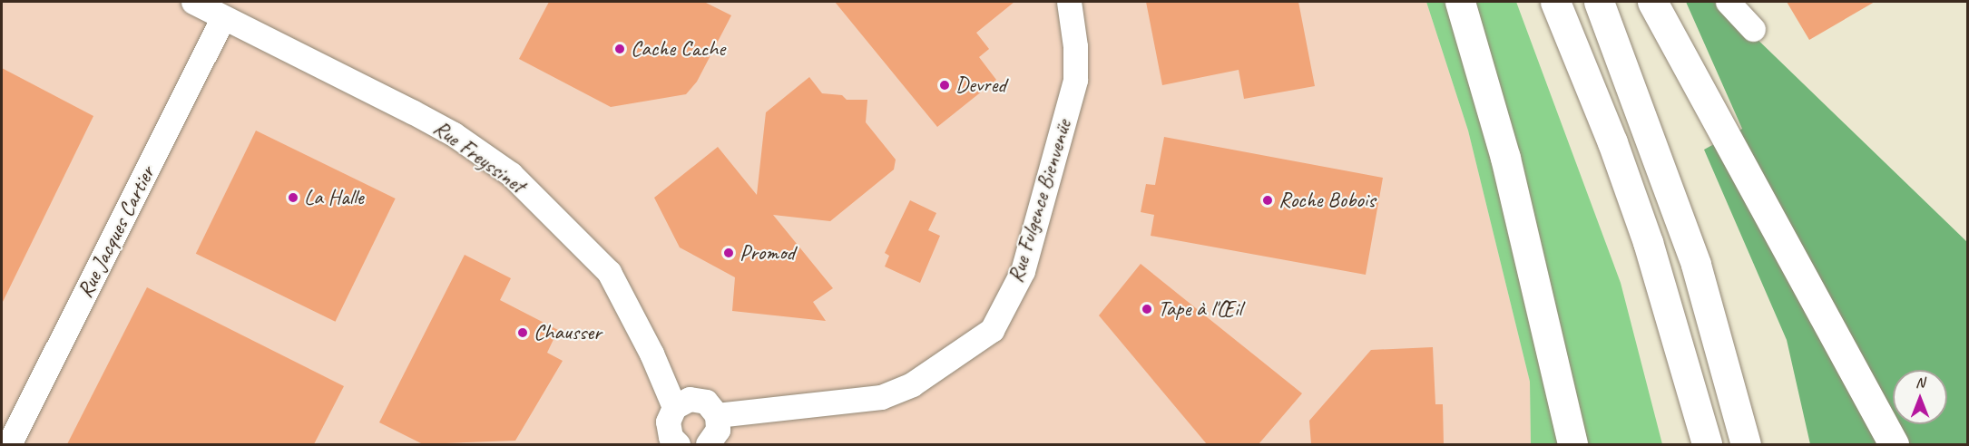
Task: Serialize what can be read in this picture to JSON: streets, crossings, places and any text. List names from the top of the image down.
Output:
{
  "streets": {
    "street": ["Rue Freyssinet", "Rue Fulgence Bienvenüe", "Rue Jacques Cartier"]
  },
  "crossings": [
    ["Rue Freyssinet", "Rue Jacques Cartier"]
  ],
  "places": [
    "Cache Cache",
    "Devred",
    "La Halle",
    "Roche Bobois",
    "Promod",
    "Tape à l'Œil",
    "Chausser"
  ],
  "north": "top"
}
